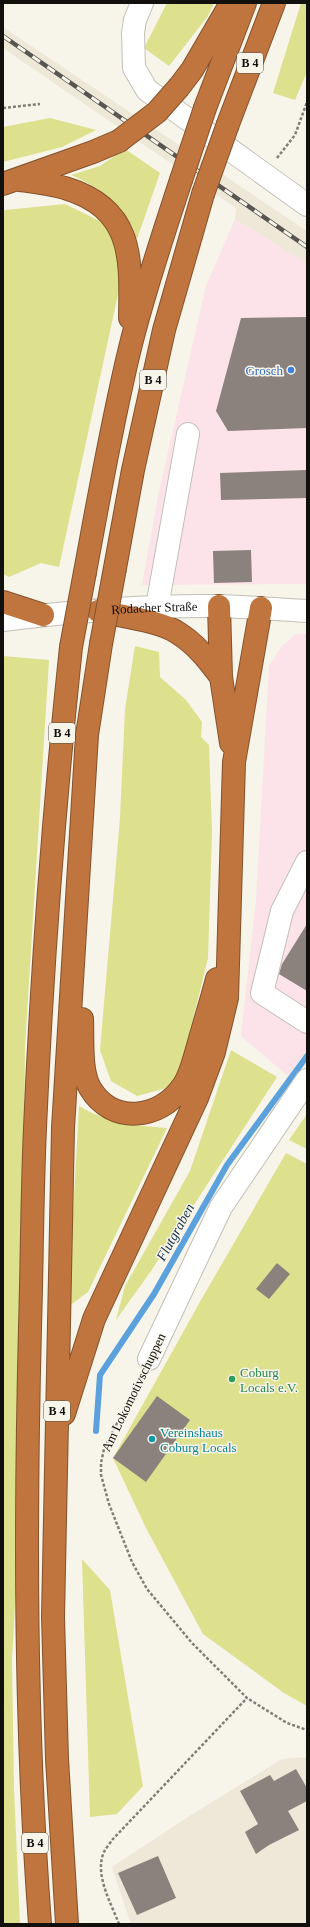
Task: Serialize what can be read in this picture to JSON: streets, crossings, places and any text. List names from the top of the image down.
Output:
{
  "streets": {
    "highway": ["B 4"],
    "street": ["Rodacher Straße", "Am Lokomotivschuppen"]
  },
  "water": ["Flutgraben"],
  "places": ["Grosch", "Coburg Locals e.V.", "Vereinshaus Coburg Locals"]
}
